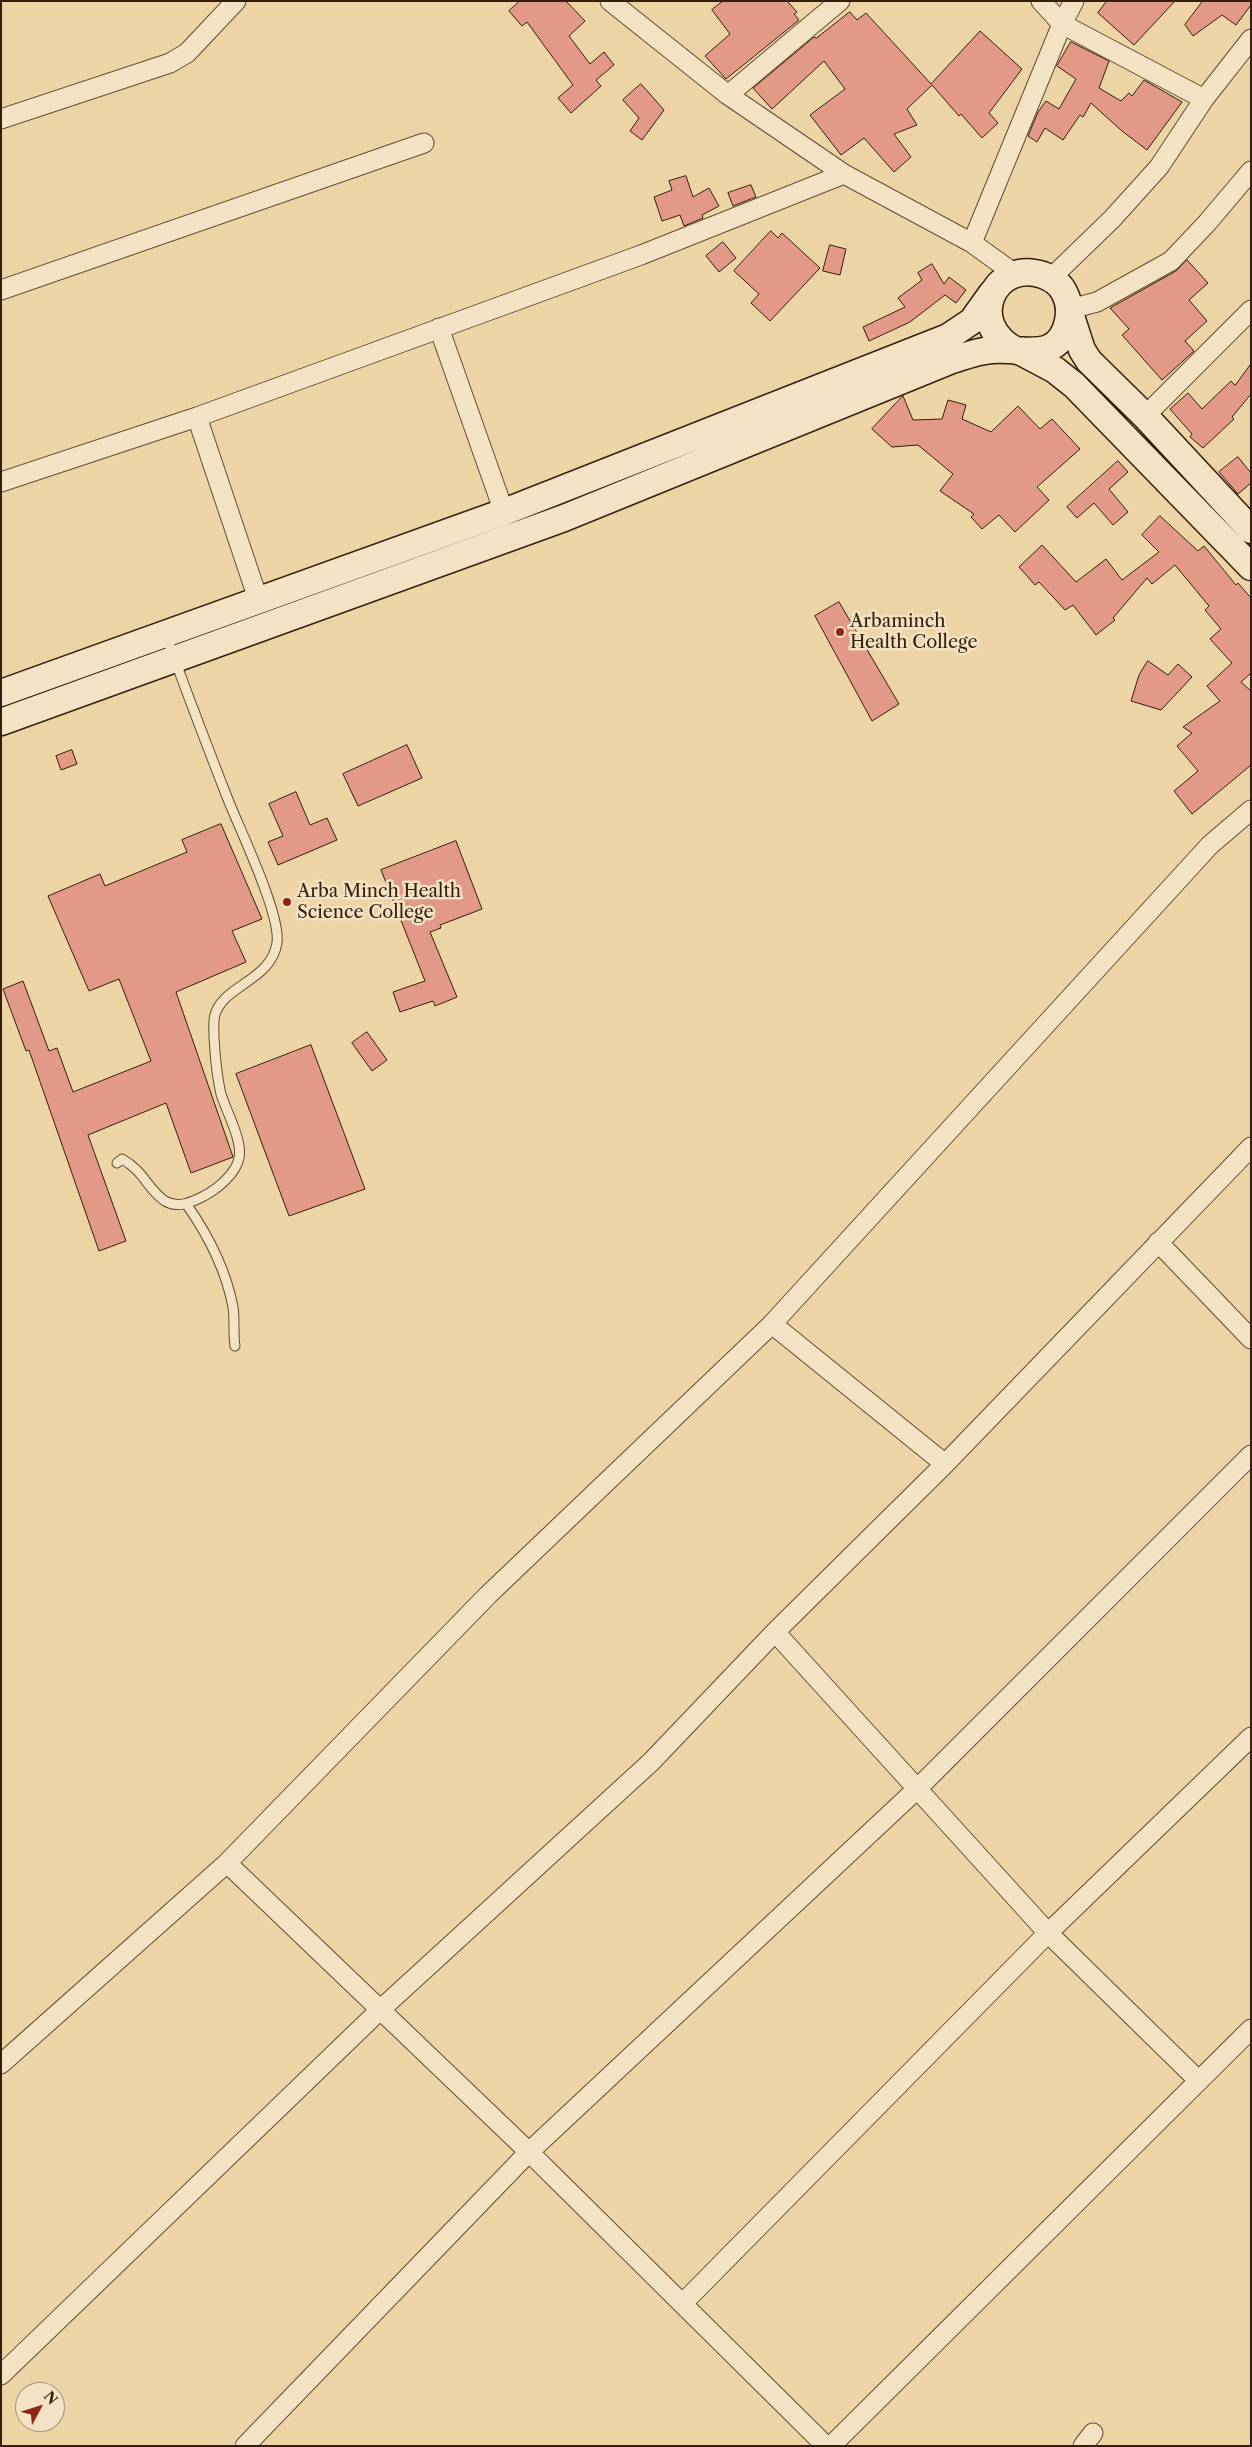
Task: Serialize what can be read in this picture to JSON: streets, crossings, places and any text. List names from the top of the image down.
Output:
{
  "places": ["Arbaminch Health College", "Arba Minch Health Science College"],
  "north": "top right"
}
